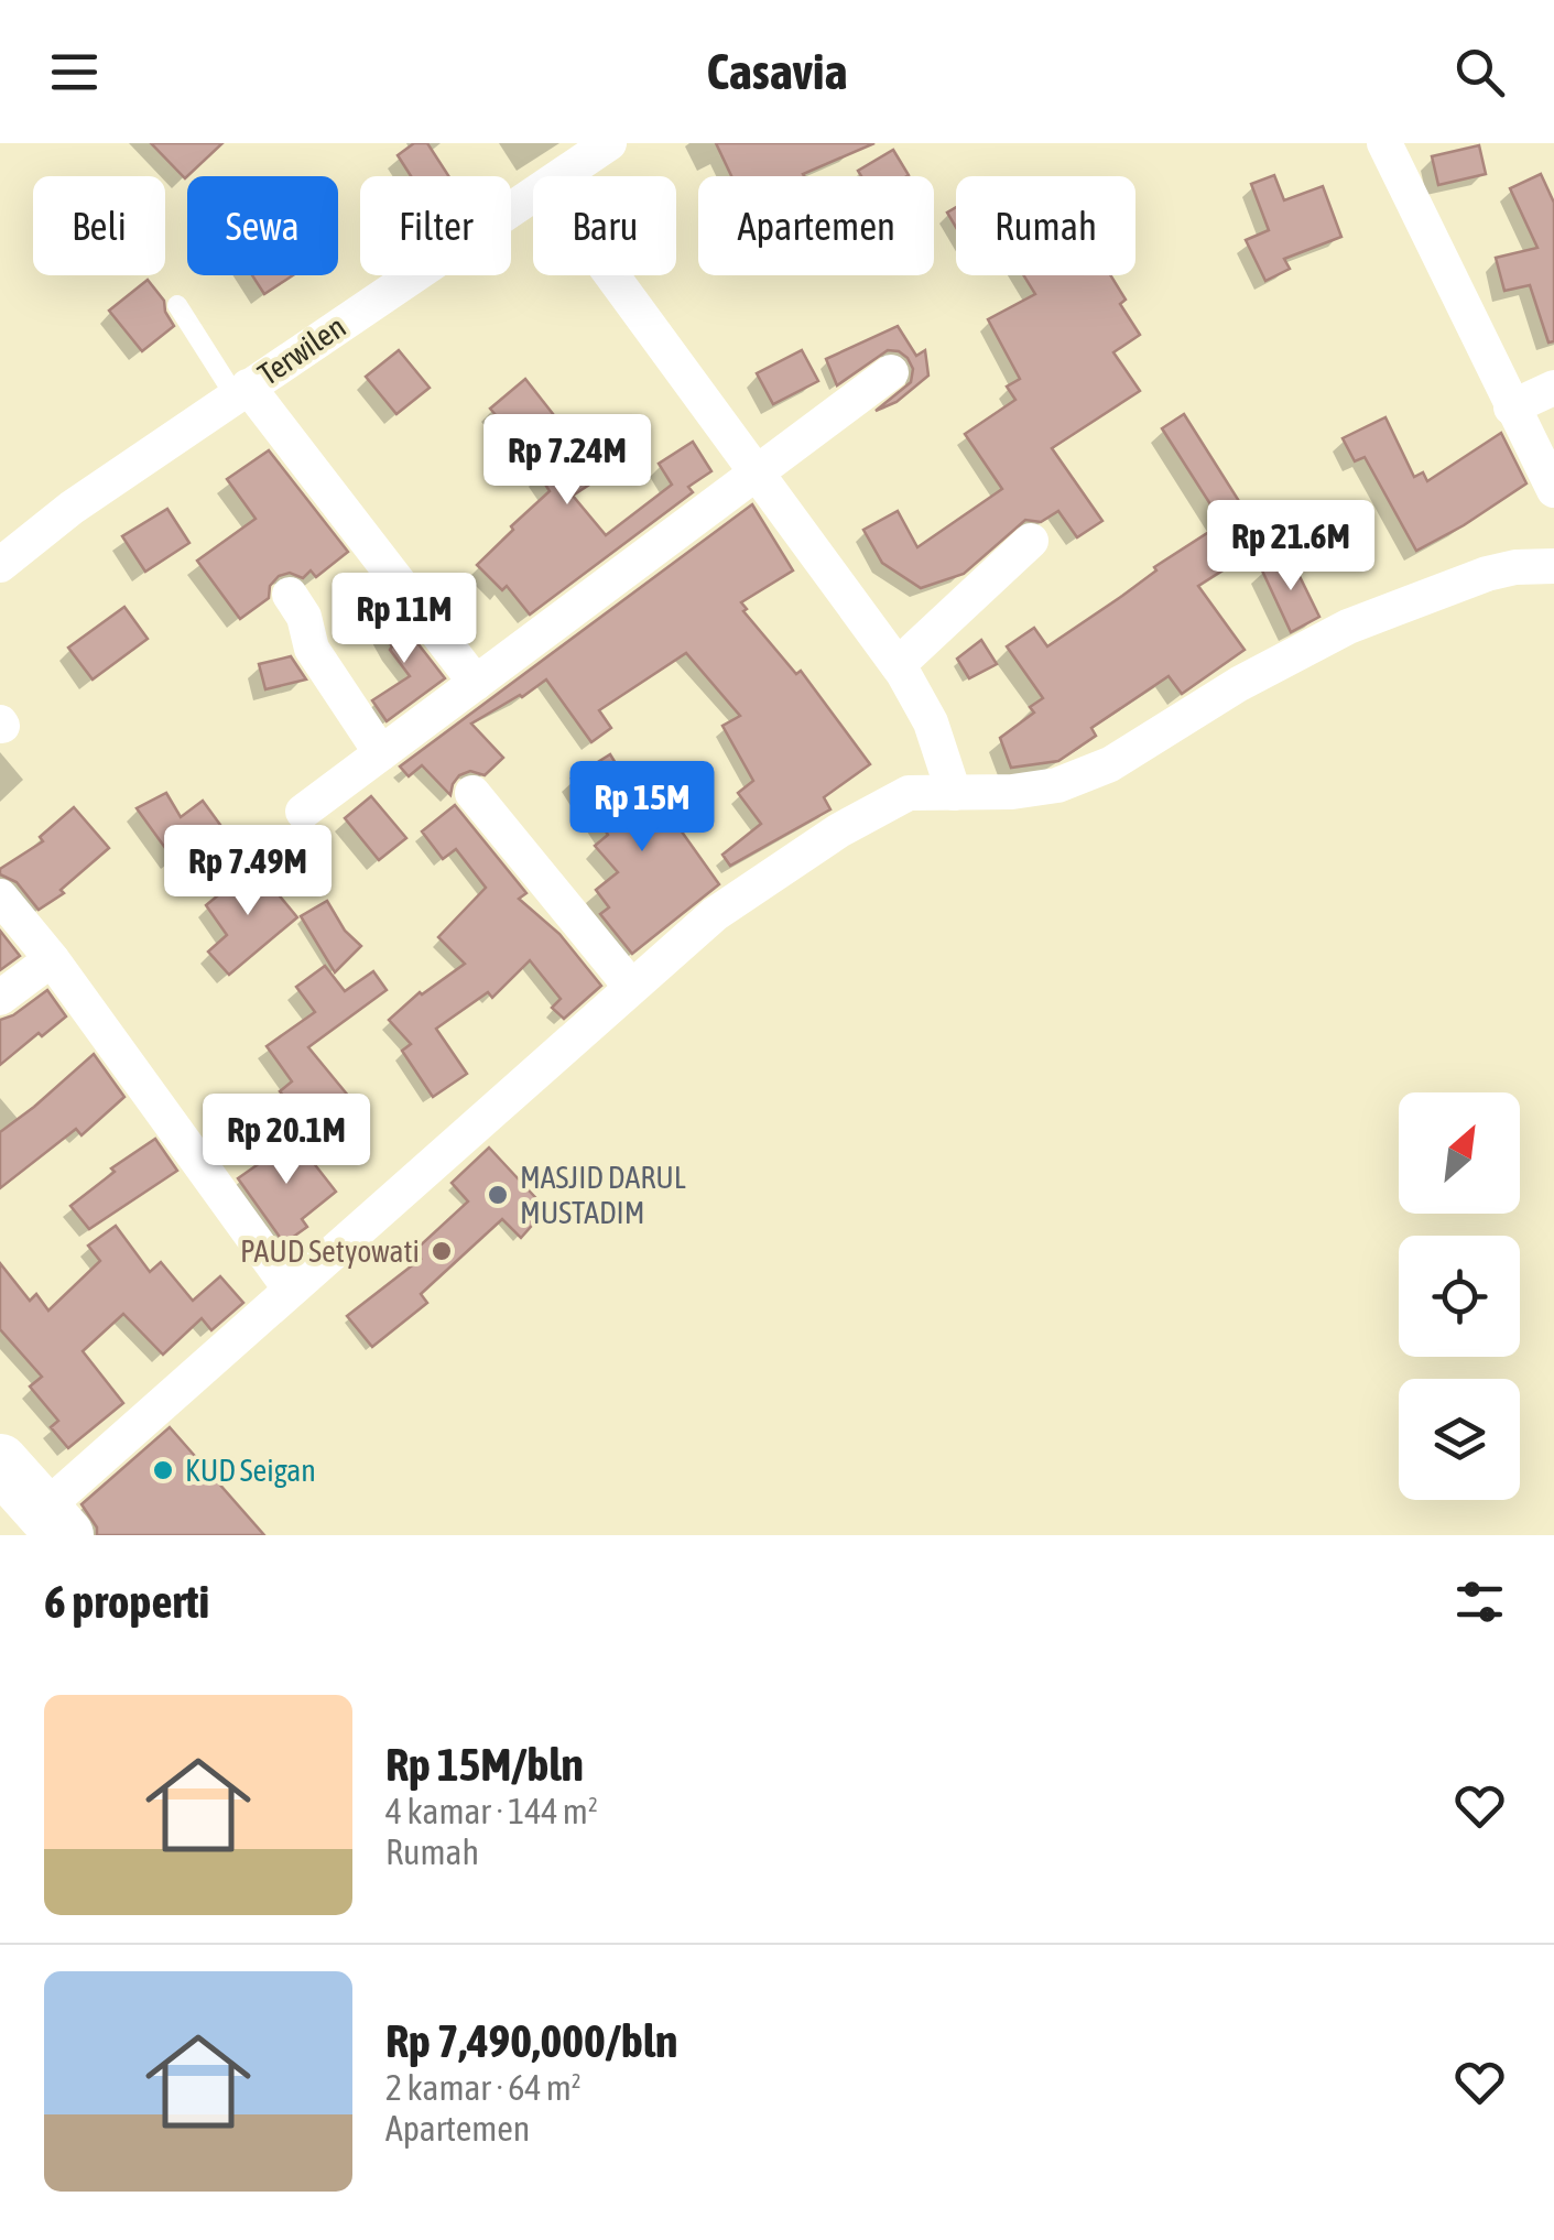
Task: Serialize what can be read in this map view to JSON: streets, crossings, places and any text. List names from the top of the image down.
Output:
{
  "streets": {
    "street": ["Terwilen"]
  },
  "places": ["MASJID DARUL MUSTADIM", "PAUD Setyowati", "KUD Seigan"],
  "north": "top right",
  "page": {
    "header": "Casavia",
    "chip": [
      "Beli",
      "Sewa",
      "Filter",
      "Baru",
      "Apartemen",
      "Rumah"
    ],
    "price": [
      "Rp 7.24M",
      "Rp 21.6M",
      "Rp 11M",
      "Rp 15M",
      "Rp 7.49M",
      "Rp 20.1M"
    ],
    "heading": "6 properti",
    "list": [
      {
        "name": "Rp 15M/bln",
        "note": "4 kamar · 144 m² · Rumah"
      },
      {
        "name": "Rp 7,490,000/bln",
        "note": "2 kamar · 64 m² · Apartemen"
      }
    ]
  }
}
